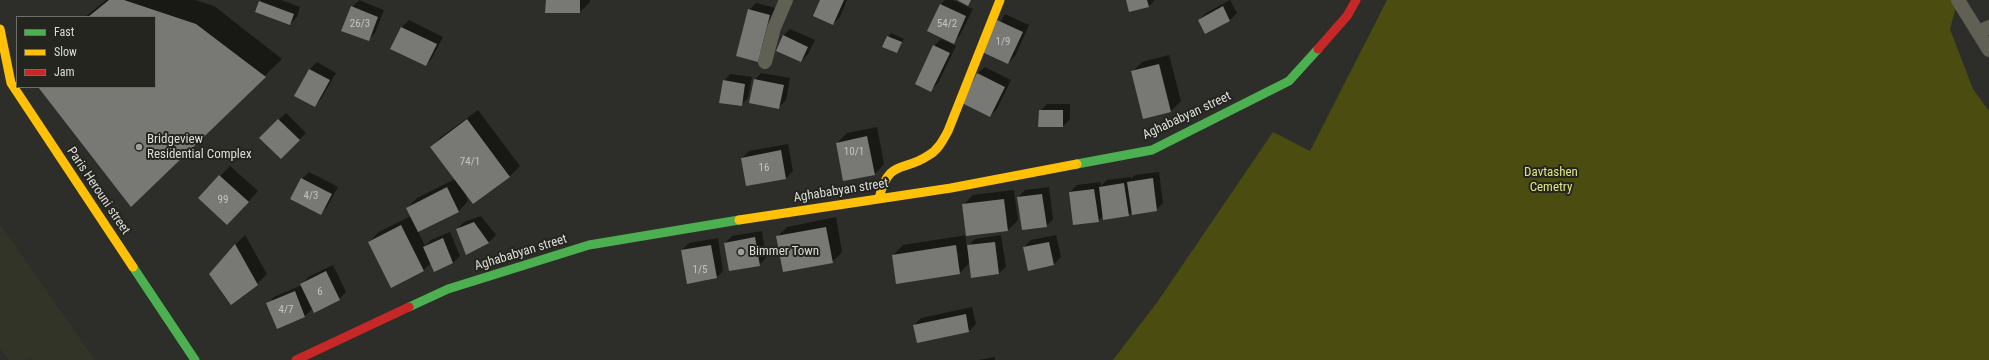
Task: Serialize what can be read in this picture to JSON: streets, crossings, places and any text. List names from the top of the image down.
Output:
{
  "streets": {
    "street": ["Aghababyan street", "Paris Herouni street"]
  },
  "parks": ["Davtashen Cemetry"],
  "places": ["Bridgeview Residential Complex", "Bimmer Town"],
  "house_numbers": [
    "26/3",
    "54/2",
    "1/9",
    "10/1",
    "74/1",
    "16",
    "4/3",
    "99",
    "1/5",
    "6",
    "4/7"
  ],
  "legend": ["Fast", "Slow", "Jam"]
}
